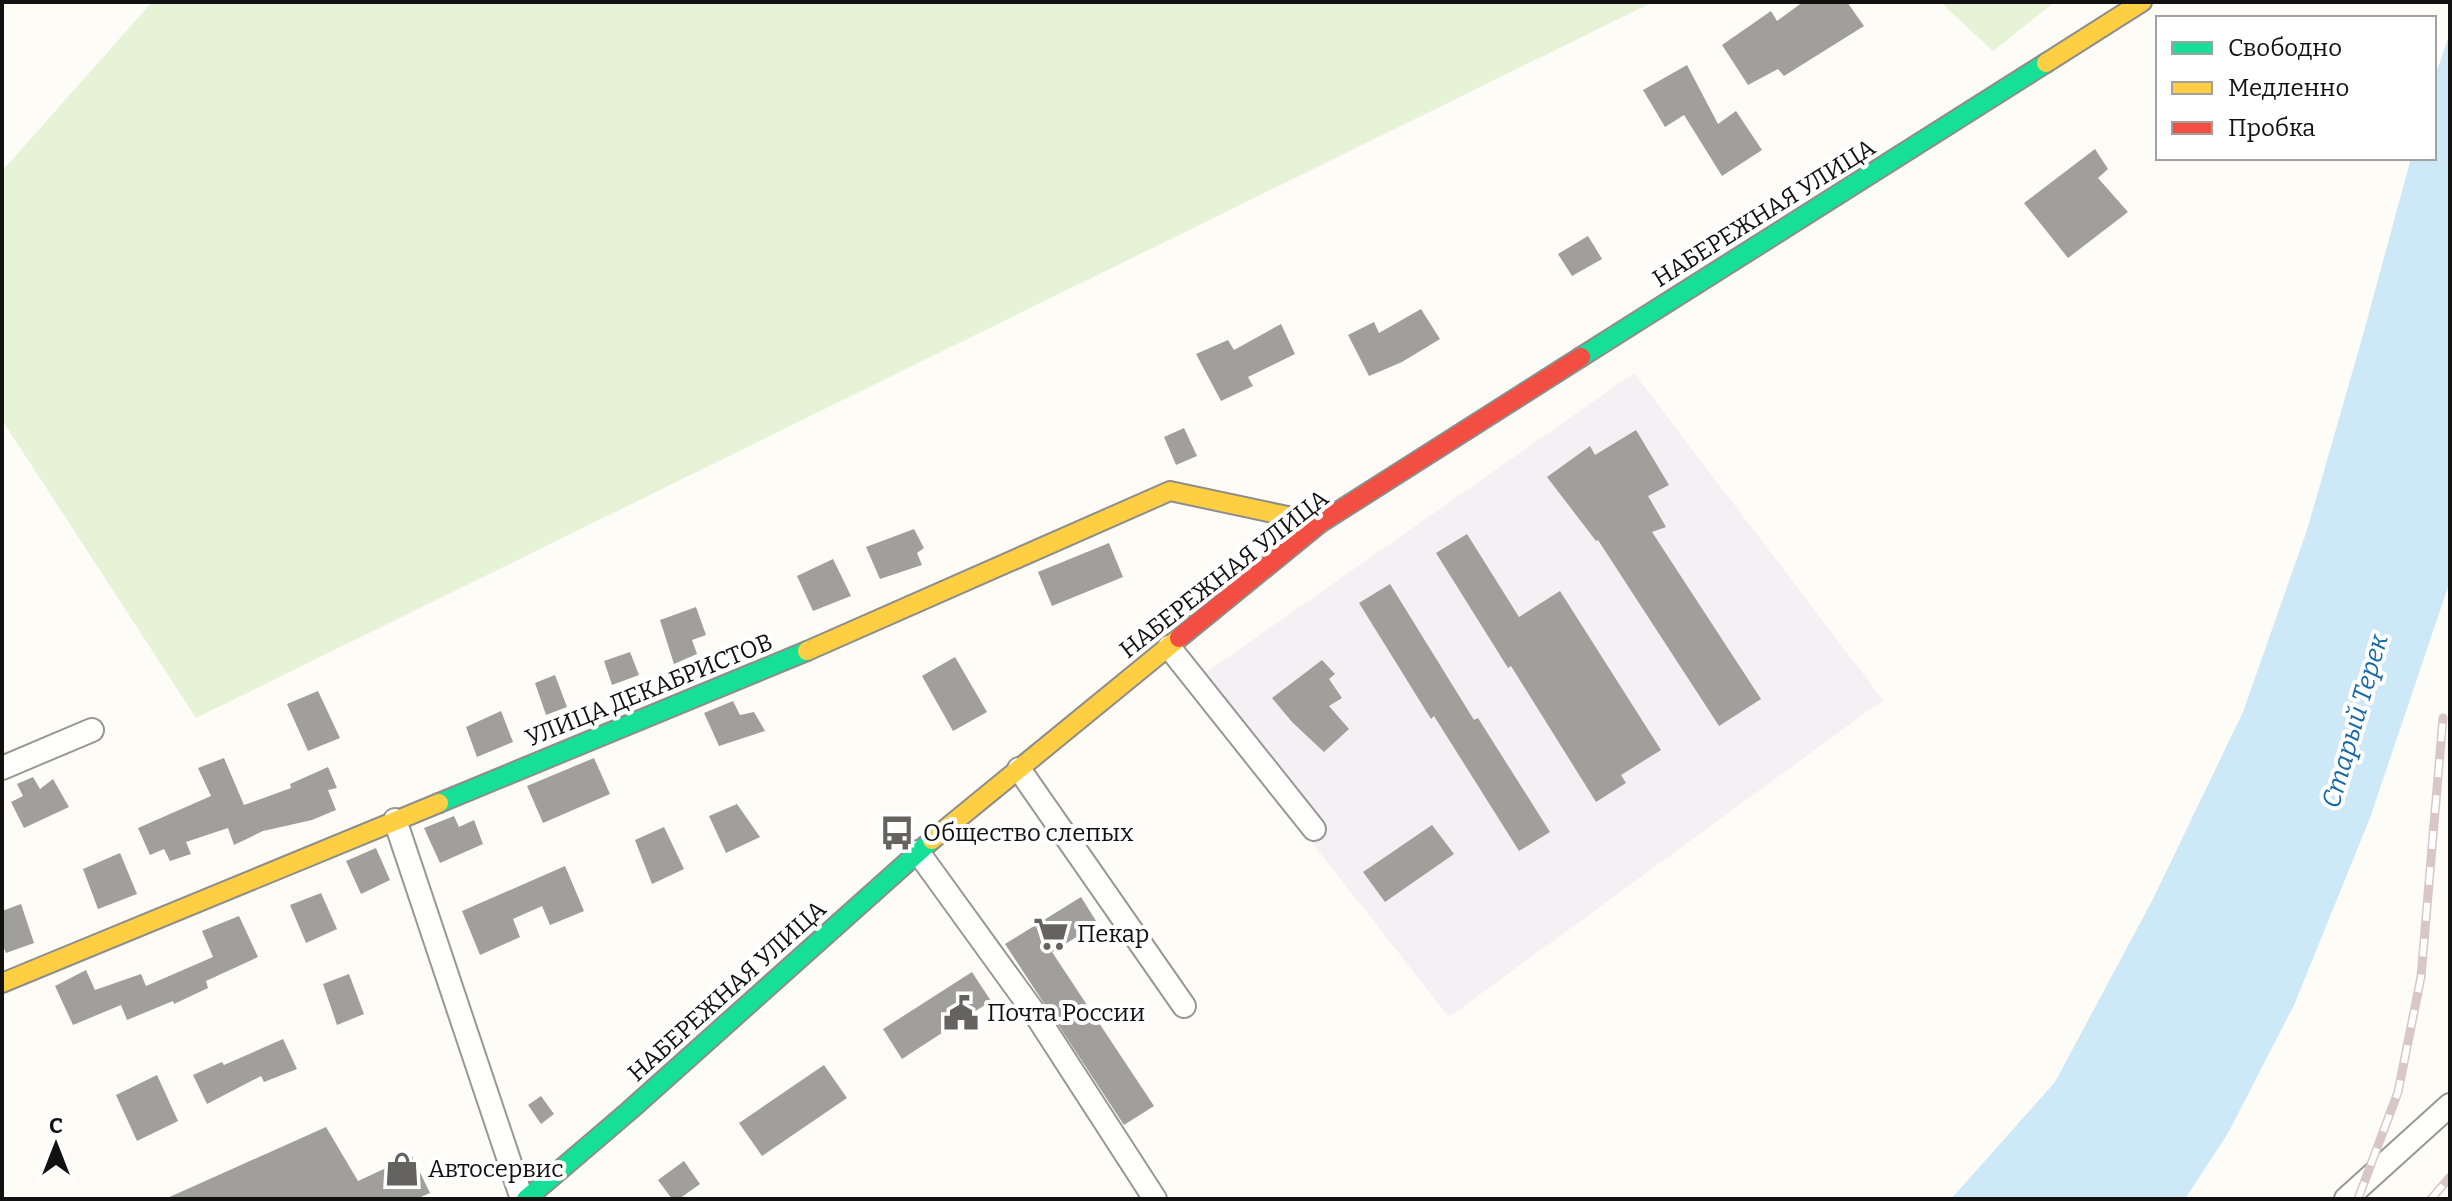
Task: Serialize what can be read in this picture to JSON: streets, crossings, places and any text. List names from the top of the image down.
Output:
{
  "streets": {
    "main road": ["НАБЕРЕЖНАЯ УЛИЦА", "УЛИЦА ДЕКАБРИСТОВ"]
  },
  "crossings": [
    ["НАБЕРЕЖНАЯ УЛИЦА", "УЛИЦА ДЕКАБРИСТОВ"]
  ],
  "water": ["Старый Терек"],
  "places": {
    "bus stop": ["Общество слепых"],
    "supermarket": ["Пекар"],
    "public building": ["Почта России"],
    "shop": ["Автосервис"]
  },
  "legend": ["Свободно", "Медленно", "Пробка"],
  "north": "top"
}
